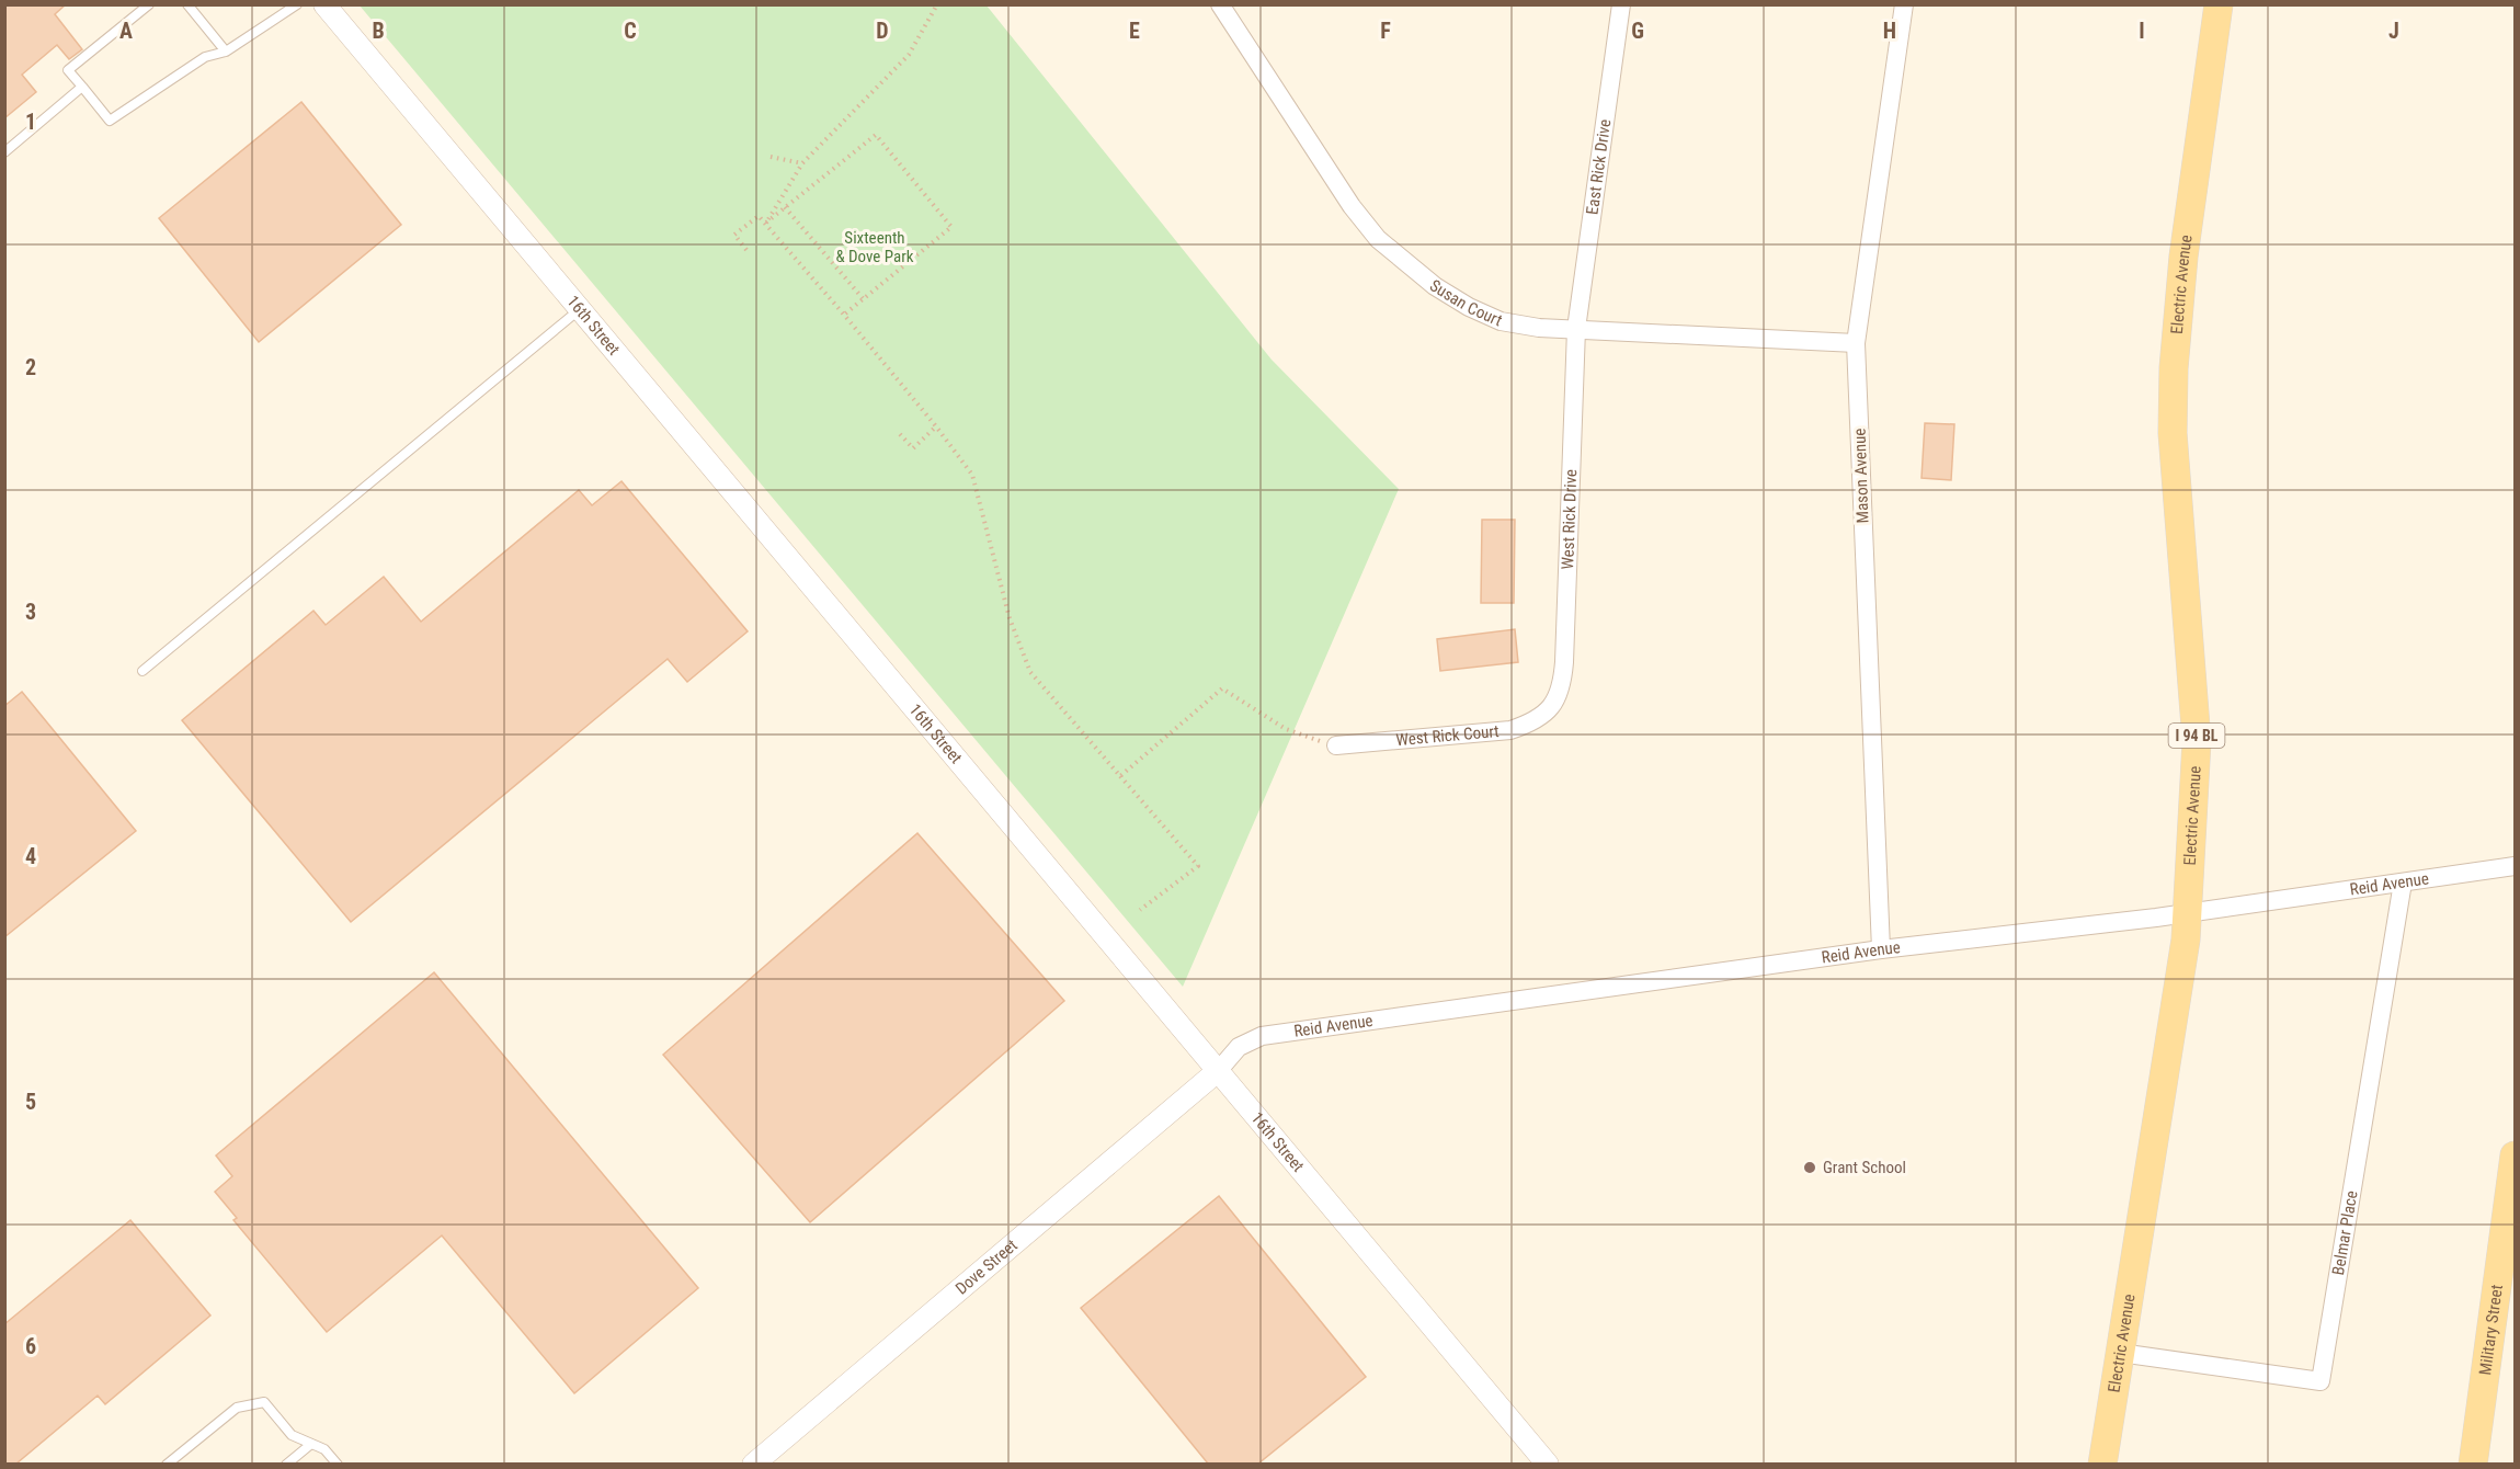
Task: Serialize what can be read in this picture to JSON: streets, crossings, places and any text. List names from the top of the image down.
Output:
{
  "streets": {
    "main road": ["Electric Avenue", "I 94 BL", "Military Street"],
    "street": [
      "East Rick Drive",
      "Susan Court",
      "16th Street",
      "Mason Avenue",
      "West Rick Drive",
      "West Rick Court",
      "Reid Avenue",
      "Belmar Place",
      "Dove Street"
    ]
  },
  "crossings": [
    ["East Rick Drive", "Susan Court"],
    ["East Rick Drive", "West Rick Drive"],
    ["Electric Avenue", "Reid Avenue"],
    ["Electric Avenue", "Belmar Place"],
    ["Susan Court", "Mason Avenue"],
    ["Susan Court", "West Rick Drive"],
    ["16th Street", "Reid Avenue"],
    ["16th Street", "Dove Street"],
    ["Mason Avenue", "Reid Avenue"],
    ["West Rick Drive", "West Rick Court"],
    ["Reid Avenue", "Belmar Place"],
    ["Reid Avenue", "Dove Street"]
  ],
  "parks": ["Sixteenth & Dove Park"],
  "places": ["Grant School"],
  "grid": {
    "columns": [
      "A",
      "B",
      "C",
      "D",
      "E",
      "F",
      "G",
      "H",
      "I",
      "J"
    ],
    "rows": [
      "1",
      "2",
      "3",
      "4",
      "5",
      "6"
    ]
  }
}
